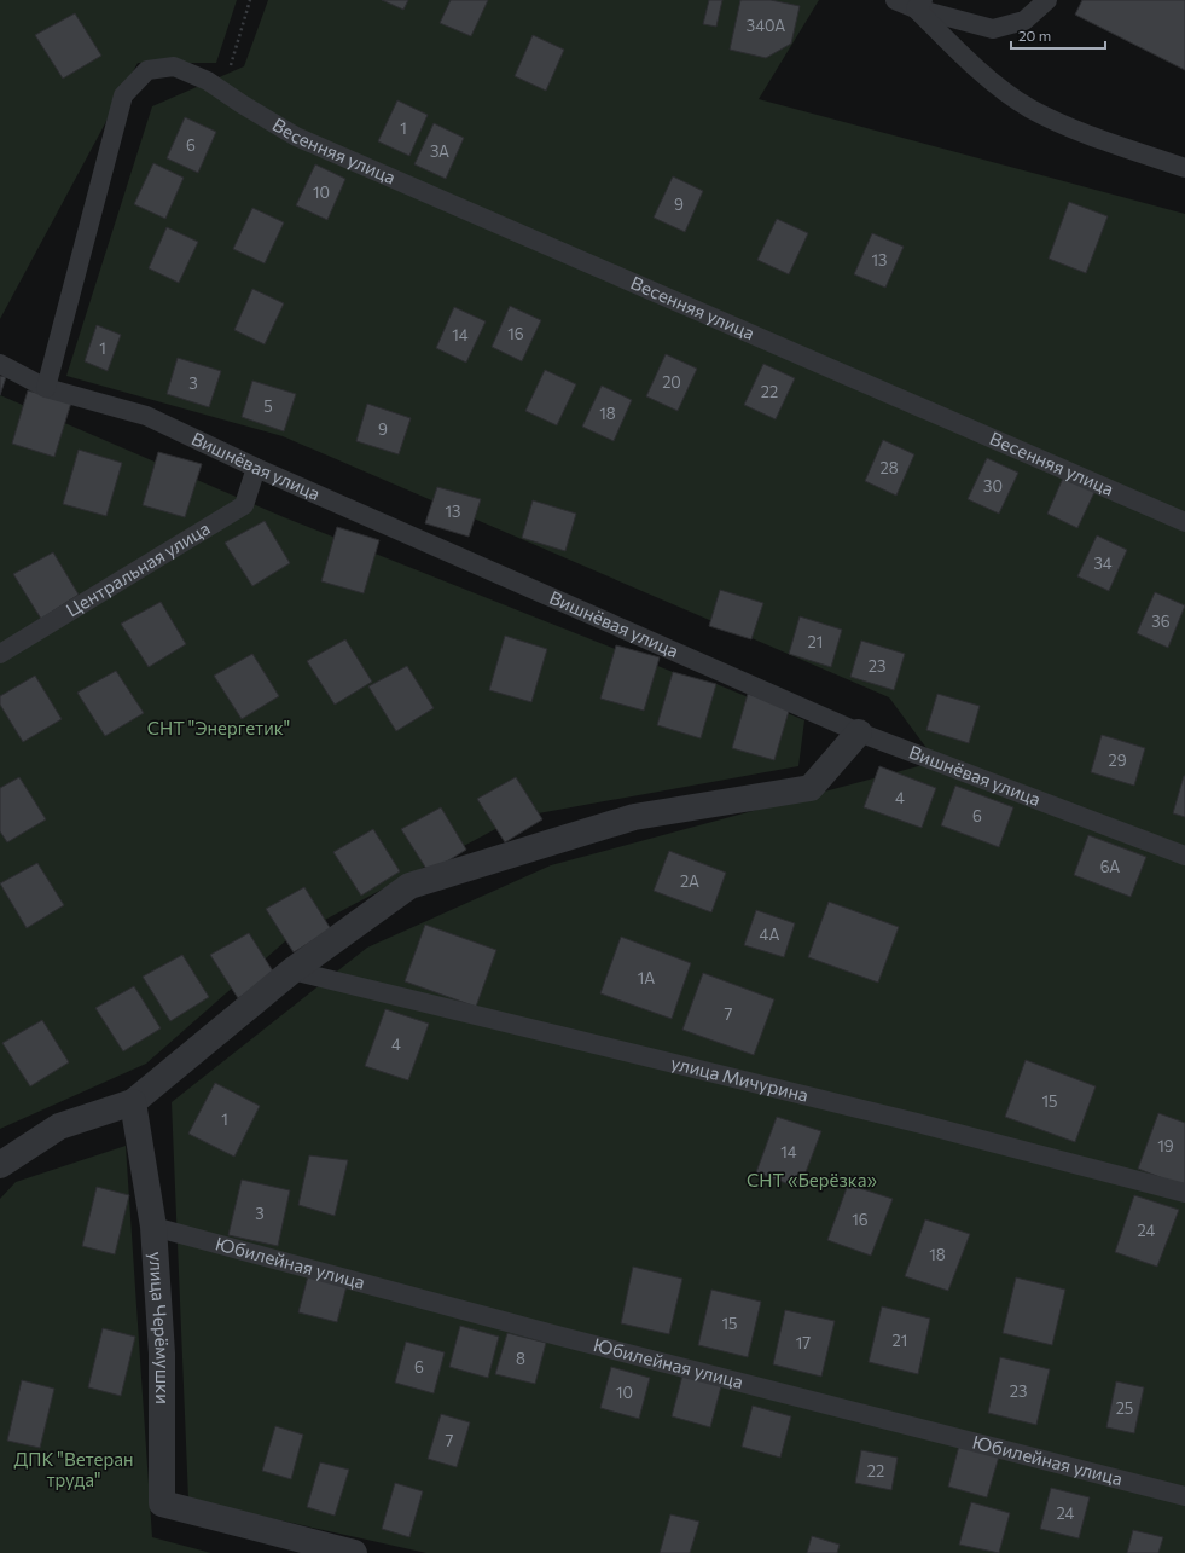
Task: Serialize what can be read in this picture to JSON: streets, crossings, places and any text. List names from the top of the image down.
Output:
{
  "streets": {
    "street": ["улица Черёмушки"],
    "lane": [
      "Весенняя улица",
      "Вишнёвая улица",
      "Центральная улица",
      "улица Мичурина",
      "Юбилейная улица"
    ]
  },
  "crossings": [
    ["Весенняя улица", "Вишнёвая улица"],
    ["Вишнёвая улица", "Центральная улица"],
    ["Юбилейная улица", "улица Черёмушки"]
  ],
  "parks": ["СНТ \"Энергетик\"", "СНТ «Берёзка»", "ДПК \"Ветеран труда\""],
  "house_numbers": [
    "340А",
    "1",
    "6",
    "3А",
    "10",
    "9",
    "13",
    "16",
    "14",
    "1",
    "20",
    "3",
    "22",
    "5",
    "18",
    "9",
    "28",
    "30",
    "13",
    "34",
    "36",
    "21",
    "23",
    "29",
    "4",
    "6",
    "6А",
    "2А",
    "4А",
    "1А",
    "7",
    "4",
    "15",
    "1",
    "19",
    "14",
    "3",
    "16",
    "24",
    "18",
    "15",
    "21",
    "17",
    "8",
    "6",
    "23",
    "10",
    "25",
    "7",
    "22",
    "24"
  ],
  "scale_bar": "20 m"
}
